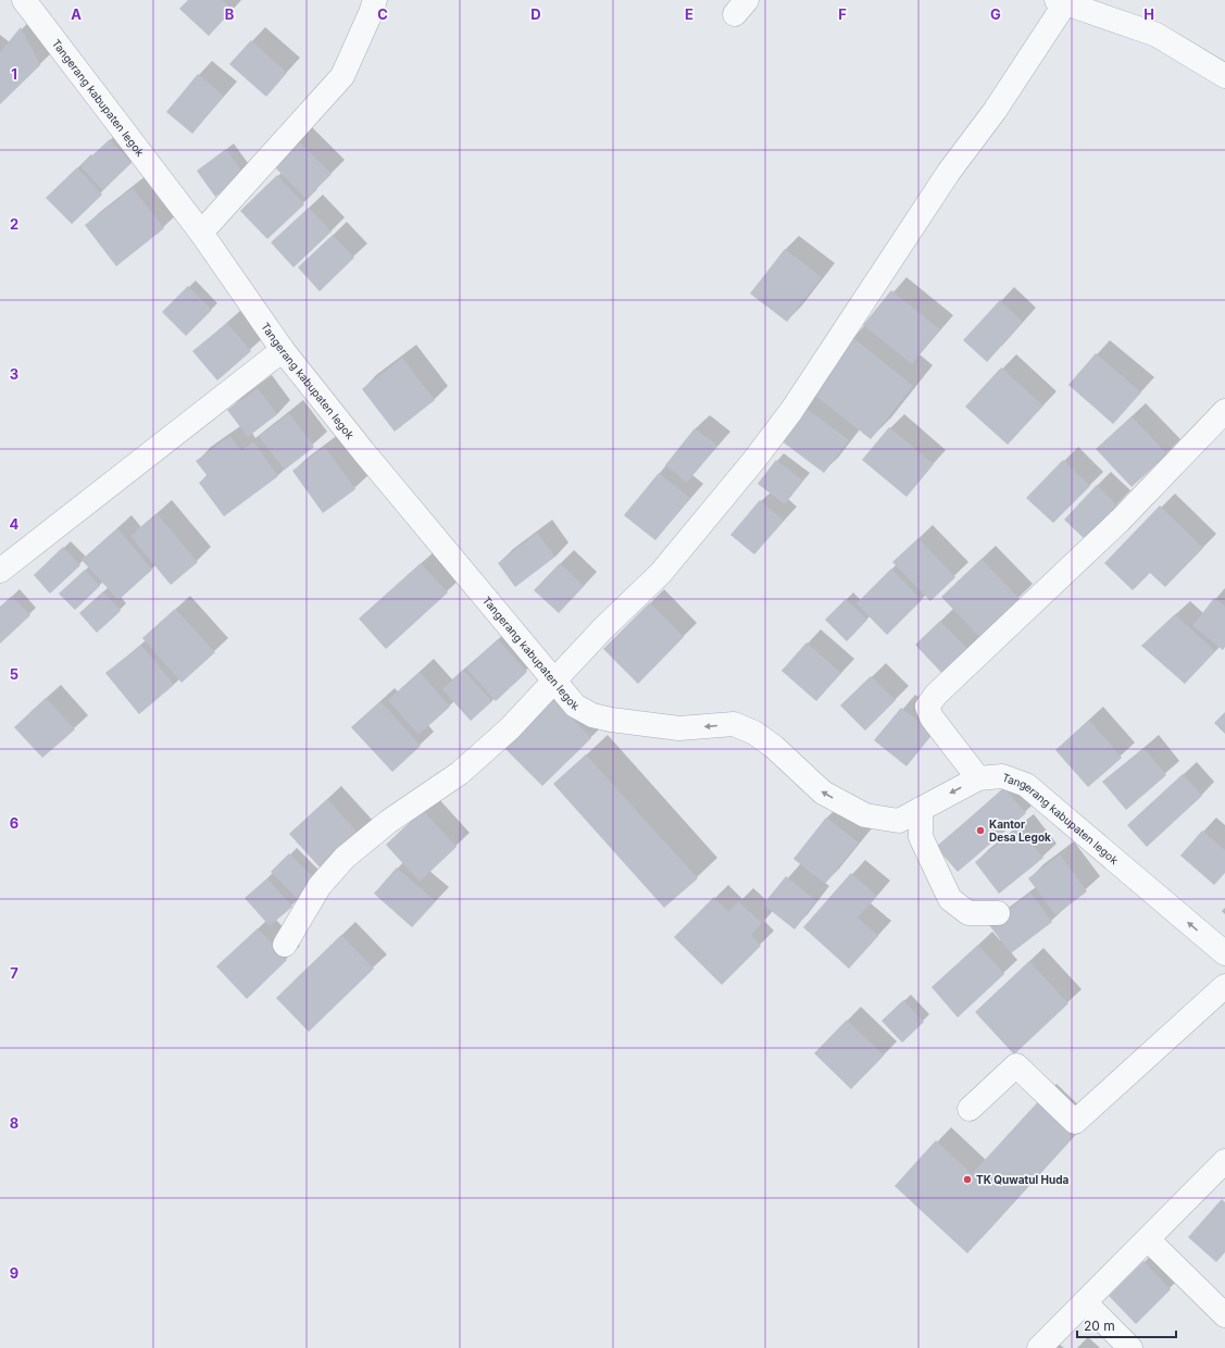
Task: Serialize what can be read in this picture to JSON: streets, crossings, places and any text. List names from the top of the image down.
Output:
{
  "streets": {
    "street": ["Tangerang kabupaten legok"]
  },
  "one_way": ["Tangerang kabupaten legok"],
  "places": ["Kantor Desa Legok", "TK Quwatul Huda"],
  "scale_bar": "20 m",
  "grid": {
    "columns": [
      "A",
      "B",
      "C",
      "D",
      "E",
      "F",
      "G",
      "H"
    ],
    "rows": [
      "1",
      "2",
      "3",
      "4",
      "5",
      "6",
      "7",
      "8",
      "9"
    ]
  }
}
